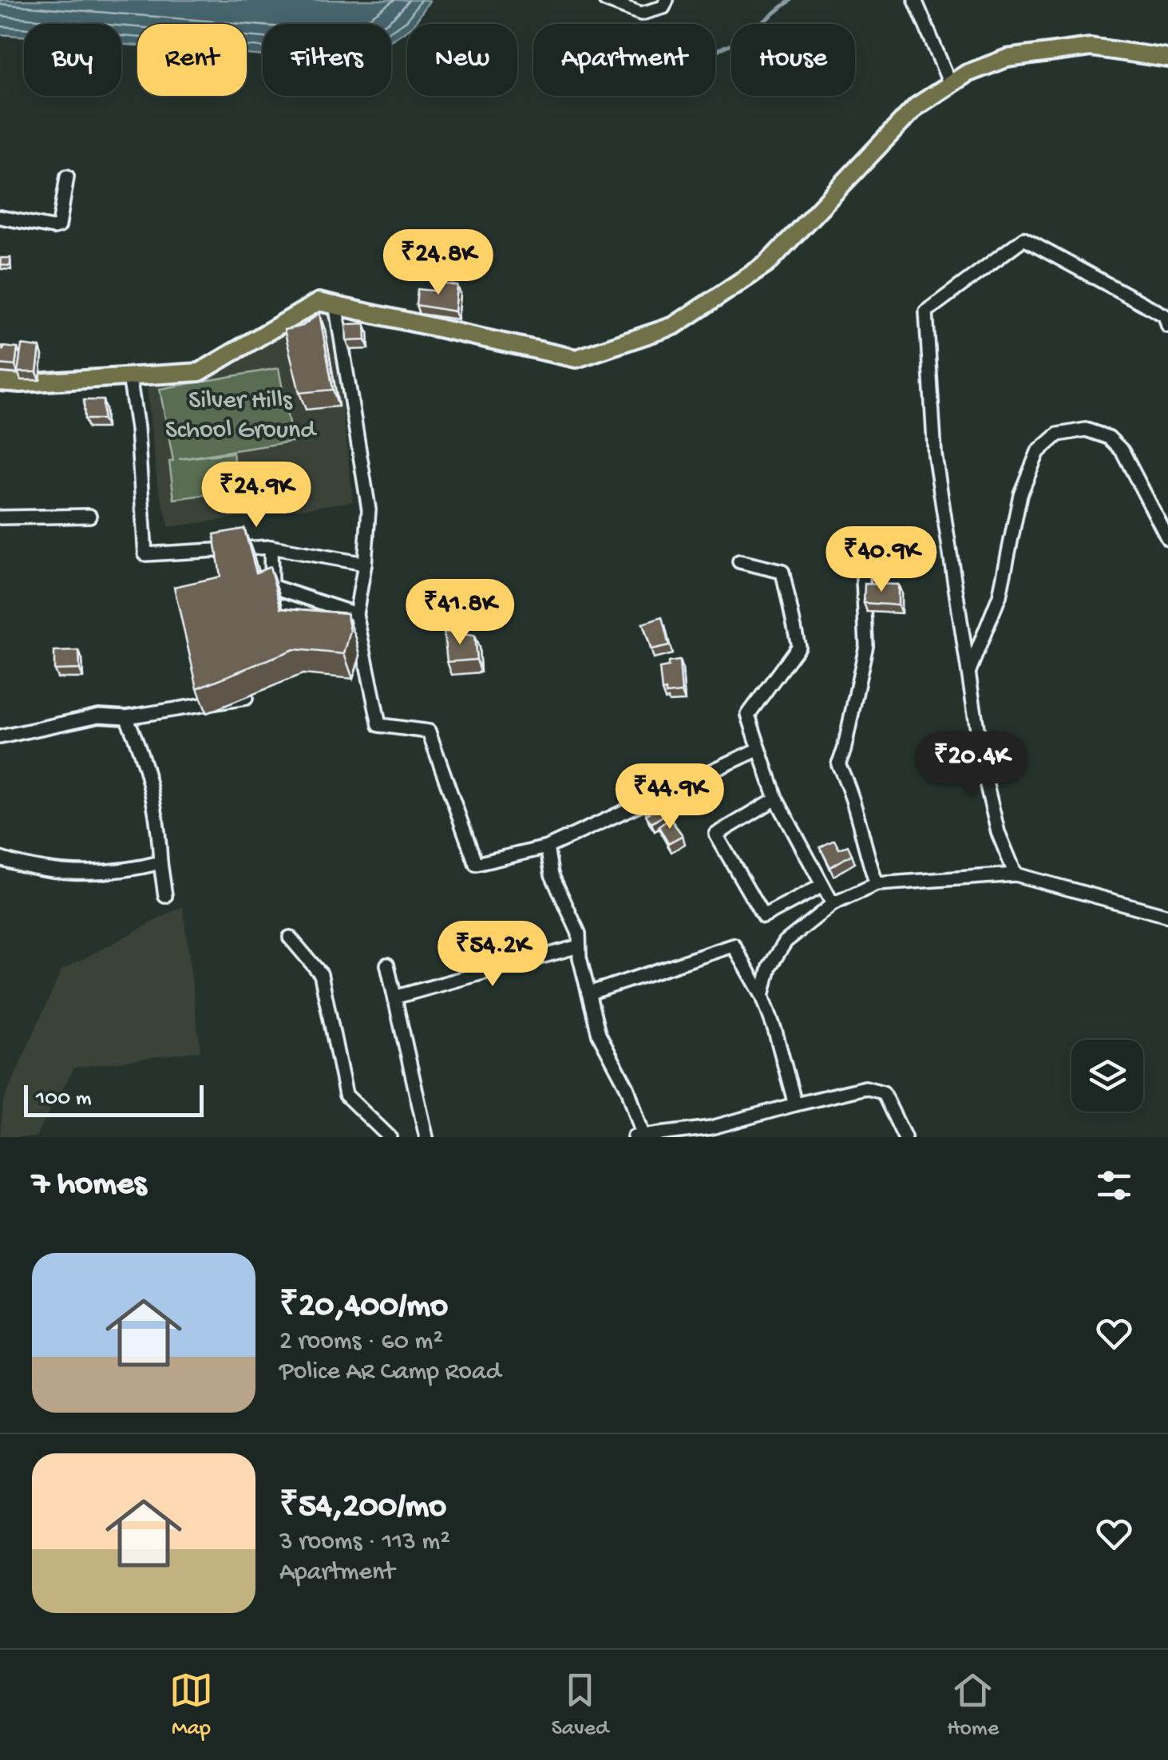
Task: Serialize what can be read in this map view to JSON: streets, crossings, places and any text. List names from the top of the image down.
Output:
{
  "parks": ["Silver Hills School Ground"],
  "scale_bar": "100 m",
  "page": {
    "chip": [
      "Buy",
      "Rent",
      "Filters",
      "New",
      "Apartment",
      "House"
    ],
    "price": [
      "₹24.8K",
      "₹24.9K",
      "₹40.9K",
      "₹41.8K",
      "₹20.4K",
      "₹44.9K",
      "₹54.2K"
    ],
    "scale": "100 m",
    "heading": "7 homes",
    "list": [
      {
        "name": "₹20,400/mo",
        "note": "2 rooms · 60 m² · Police AR Camp Road"
      },
      {
        "name": "₹54,200/mo",
        "note": "3 rooms · 113 m² · Apartment"
      }
    ],
    "tabs": ["Map", "Saved", "Home"]
  }
}
